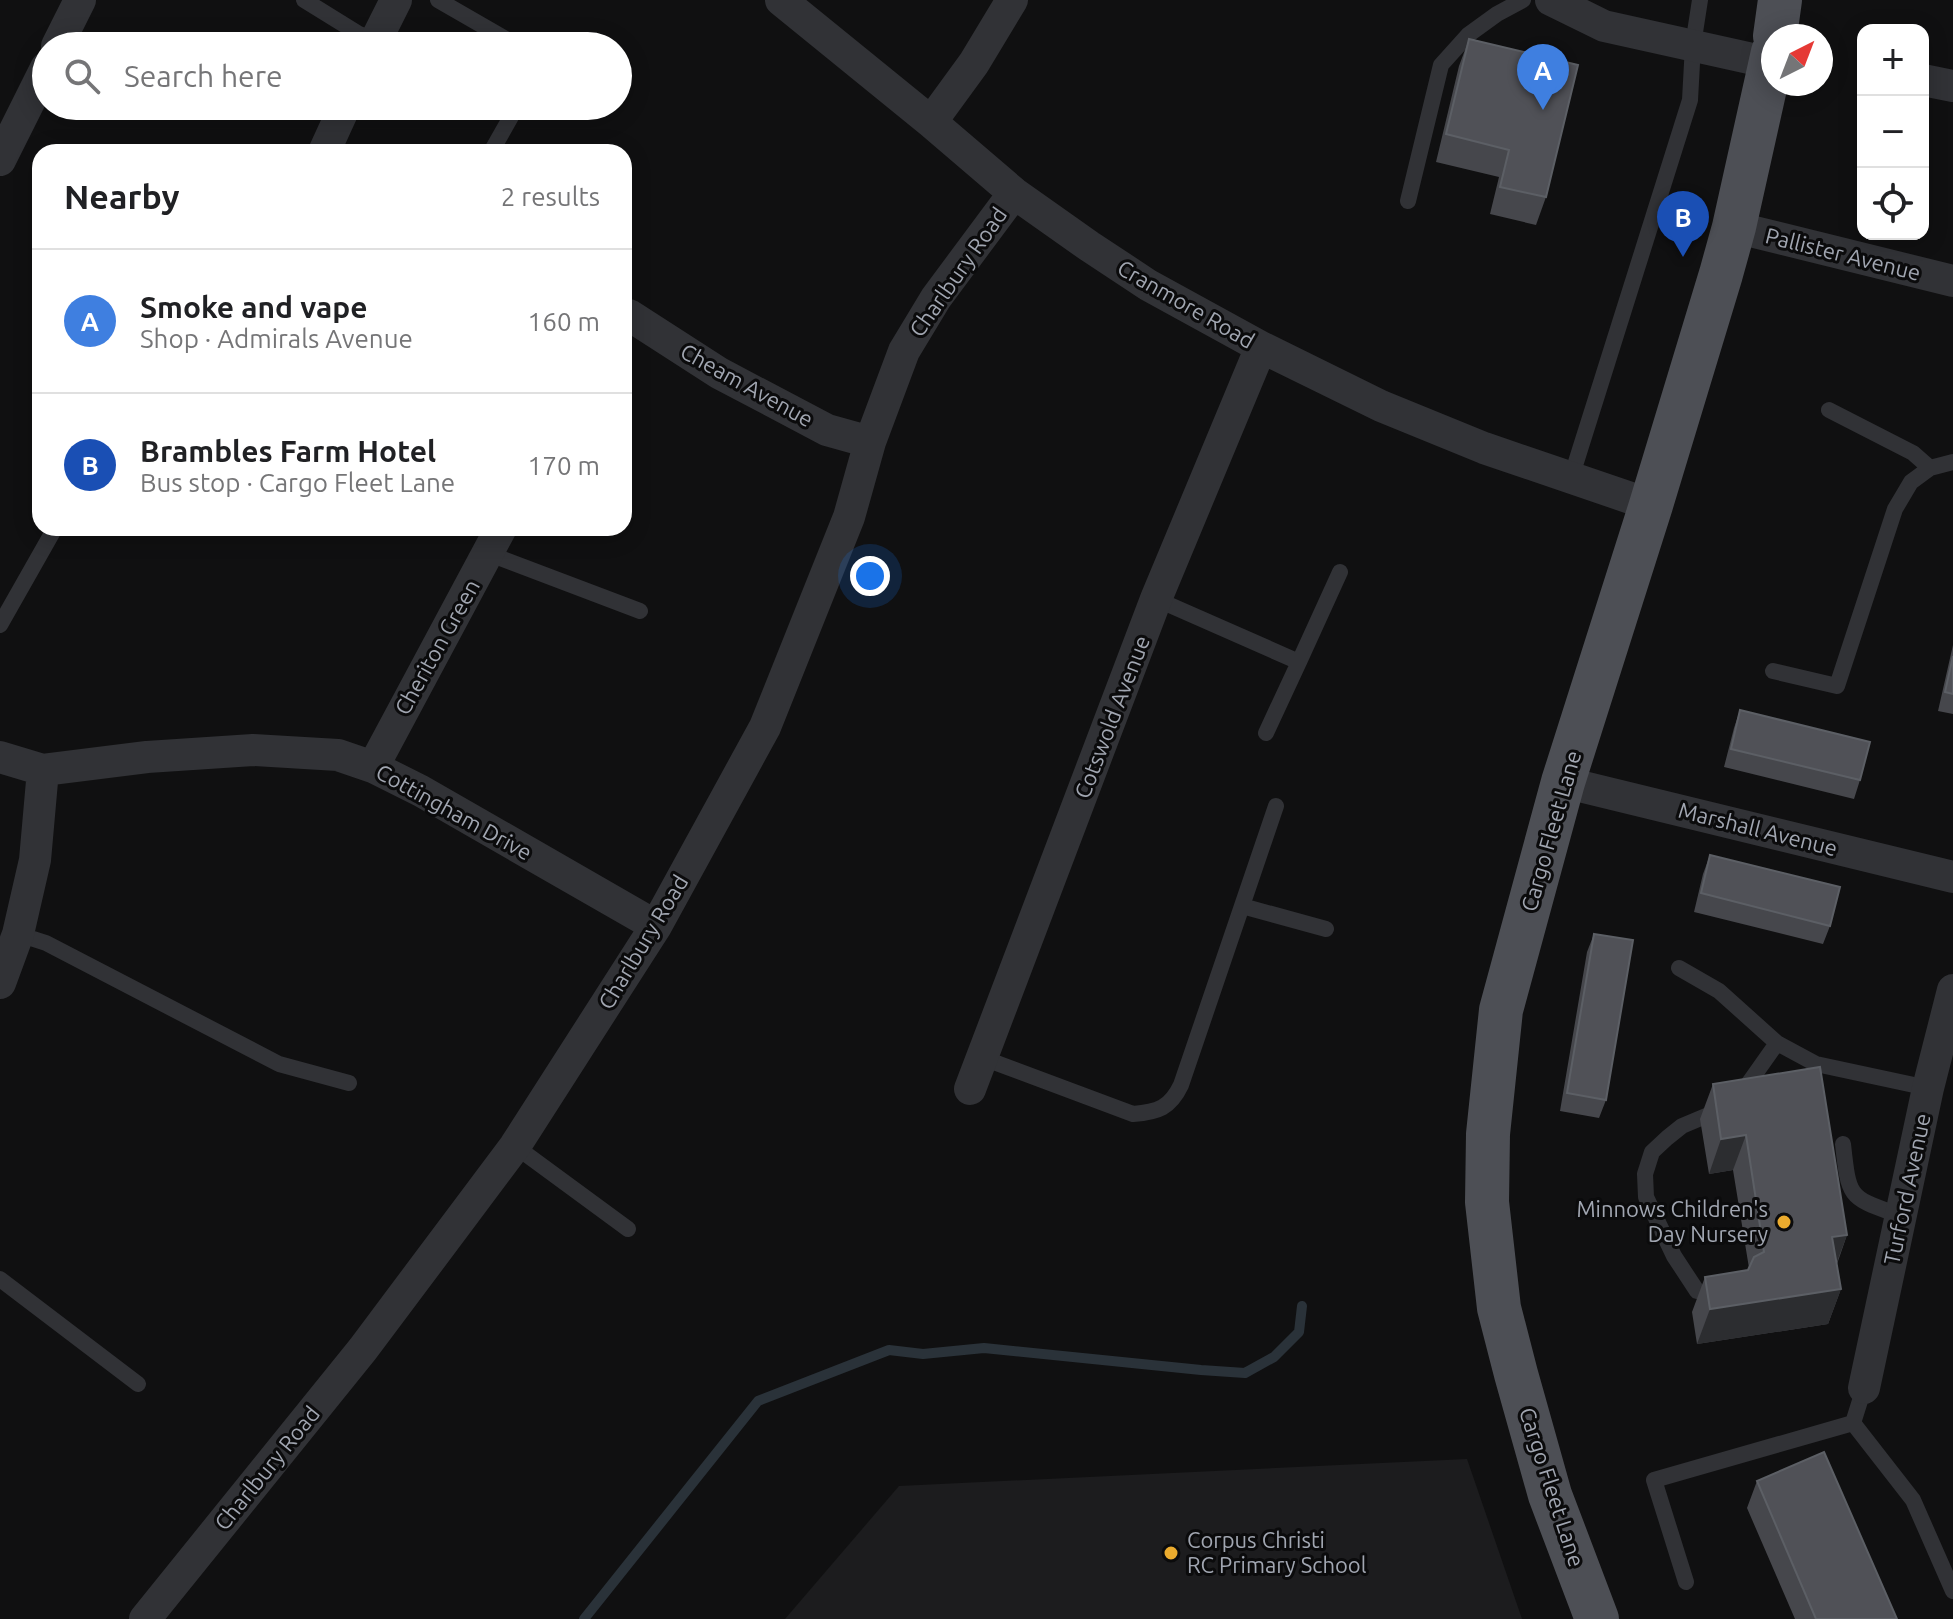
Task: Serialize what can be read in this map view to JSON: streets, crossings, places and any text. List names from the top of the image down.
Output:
{
  "streets": {
    "main road": ["Cargo Fleet Lane"],
    "street": [
      "Pallister Avenue",
      "Charlbury Road",
      "Cranmore Road",
      "Cheam Avenue",
      "Cheriton Green",
      "Cotswold Avenue",
      "Cottingham Drive",
      "Marshall Avenue",
      "Turford Avenue"
    ]
  },
  "crossings": [
    ["Pallister Avenue", "Cargo Fleet Lane"],
    ["Charlbury Road", "Cranmore Road"],
    ["Charlbury Road", "Cheam Avenue"],
    ["Charlbury Road", "Cottingham Drive"],
    ["Cranmore Road", "Cotswold Avenue"],
    ["Cranmore Road", "Cargo Fleet Lane"],
    ["Cheriton Green", "Cottingham Drive"],
    ["Marshall Avenue", "Cargo Fleet Lane"]
  ],
  "places": ["Minnows Children's Day Nursery", "Corpus Christi RC Primary School"],
  "north": "top right",
  "page": {
    "map_buttons": ["+", "−"],
    "search": "Search here",
    "pins": ["A", "B"],
    "heading": ["Nearby", "2 results"],
    "list": [
      {
        "mark": "A",
        "name": "Smoke and vape",
        "note": "Shop · Admirals Avenue",
        "value": "160 m"
      },
      {
        "mark": "B",
        "name": "Brambles Farm Hotel",
        "note": "Bus stop · Cargo Fleet Lane",
        "value": "170 m"
      }
    ]
  }
}
